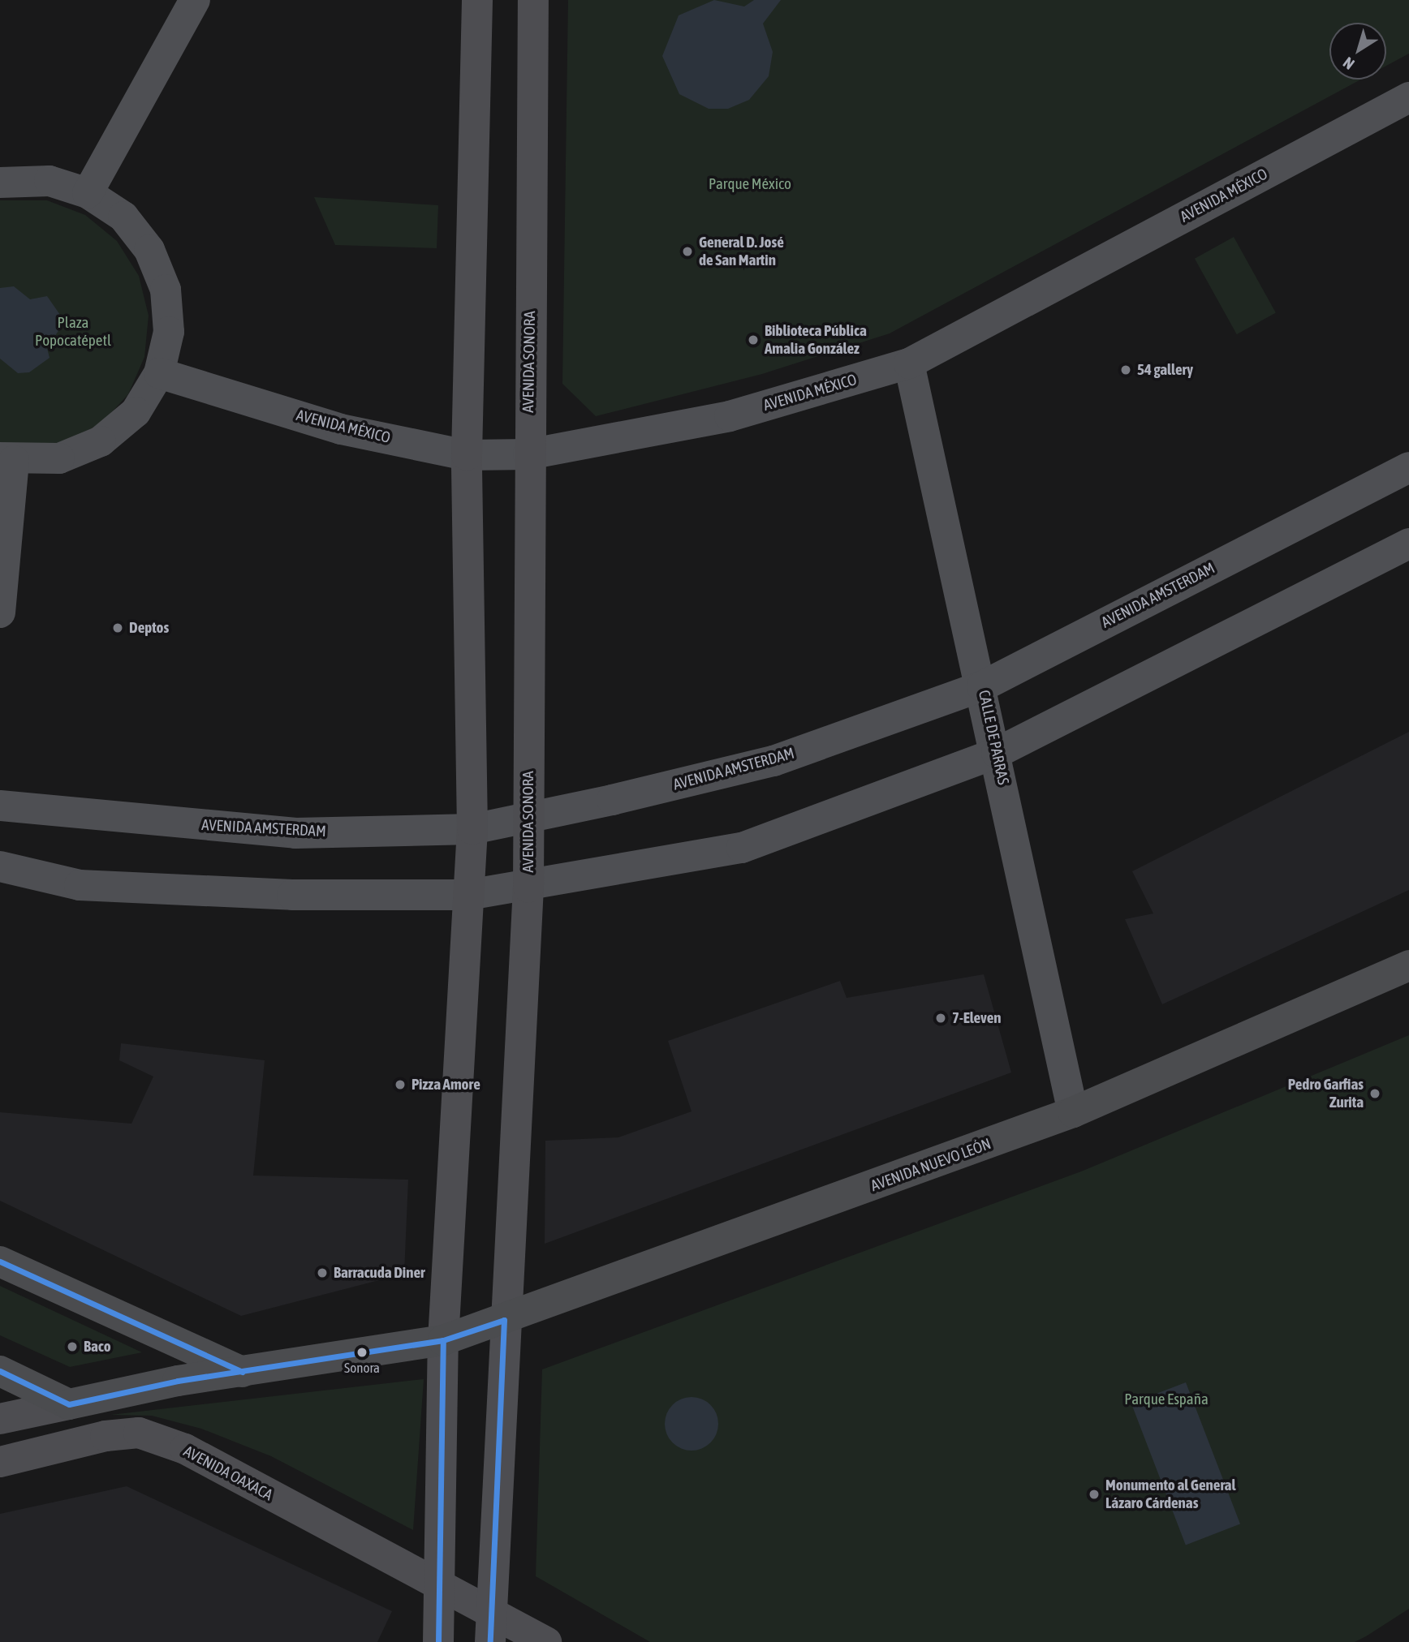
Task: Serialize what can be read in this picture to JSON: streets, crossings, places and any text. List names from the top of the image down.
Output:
{
  "streets": {
    "main road": ["AVENIDA SONORA", "AVENIDA NUEVO LEÓN", "AVENIDA OAXACA"],
    "street": ["AVENIDA MÉXICO", "AVENIDA AMSTERDAM", "CALLE DE PARRAS"]
  },
  "crossings": [
    ["AVENIDA MÉXICO", "AVENIDA SONORA"],
    ["AVENIDA MÉXICO", "CALLE DE PARRAS"],
    ["AVENIDA SONORA", "AVENIDA AMSTERDAM"],
    ["AVENIDA SONORA", "AVENIDA NUEVO LEÓN"],
    ["AVENIDA SONORA", "AVENIDA OAXACA"],
    ["AVENIDA AMSTERDAM", "CALLE DE PARRAS"],
    ["CALLE DE PARRAS", "AVENIDA NUEVO LEÓN"]
  ],
  "parks": ["Parque México", "Plaza Popocatépetl", "Parque España"],
  "places": [
    "General D. José de San Martin",
    "Biblioteca Pública Amalia González",
    "54 gallery",
    "Deptos",
    "7-Eleven",
    "Pizza Amore",
    "Pedro Garfias Zurita",
    "Barracuda Diner",
    "Baco",
    "Sonora",
    "Monumento al General Lázaro Cárdenas"
  ],
  "north": "bottom left"
}
